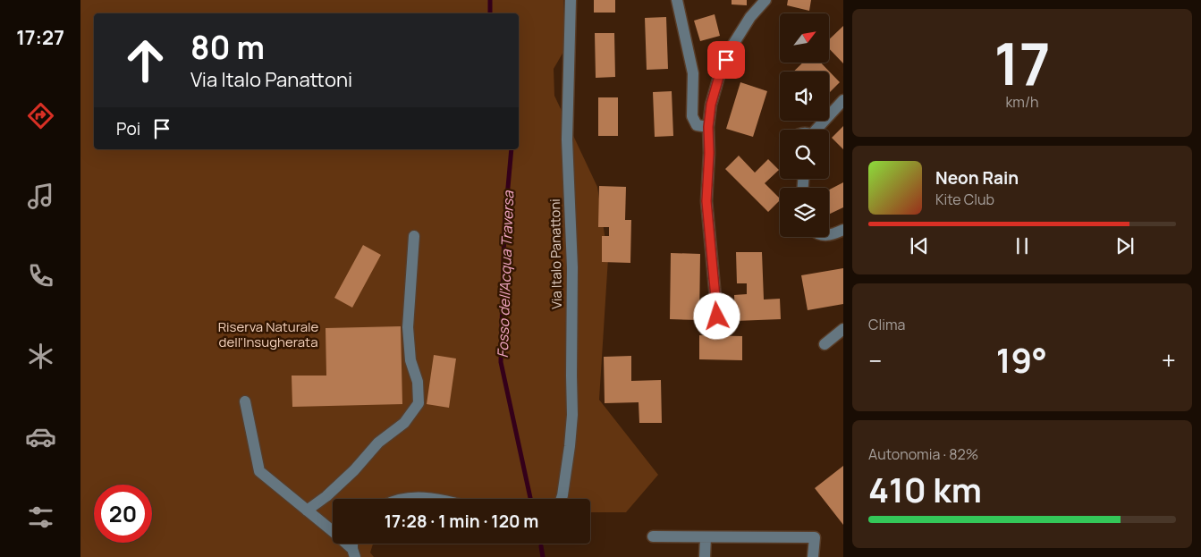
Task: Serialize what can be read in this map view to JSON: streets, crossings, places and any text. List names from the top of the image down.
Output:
{
  "streets": {
    "street": ["Via Italo Panattoni"]
  },
  "water": ["Fosso dell'Acqua Traversa"],
  "parks": ["Riserva Naturale dell'Insugherata"],
  "north": "top right",
  "page": {
    "tabs": "17:27",
    "tile": [
      ["17", "km/h"],
      "Clima",
      ["Autonomia · 82%", "410 km"]
    ],
    "turn": ["80 m", "Via Italo Panattoni"],
    "then": "Poi",
    "song": ["Neon Rain", "Kite Club"],
    "heat": ["−", "19°", "+"],
    "limit": "20",
    "trip": "17:28 · 1 min · 120 m"
  }
}
